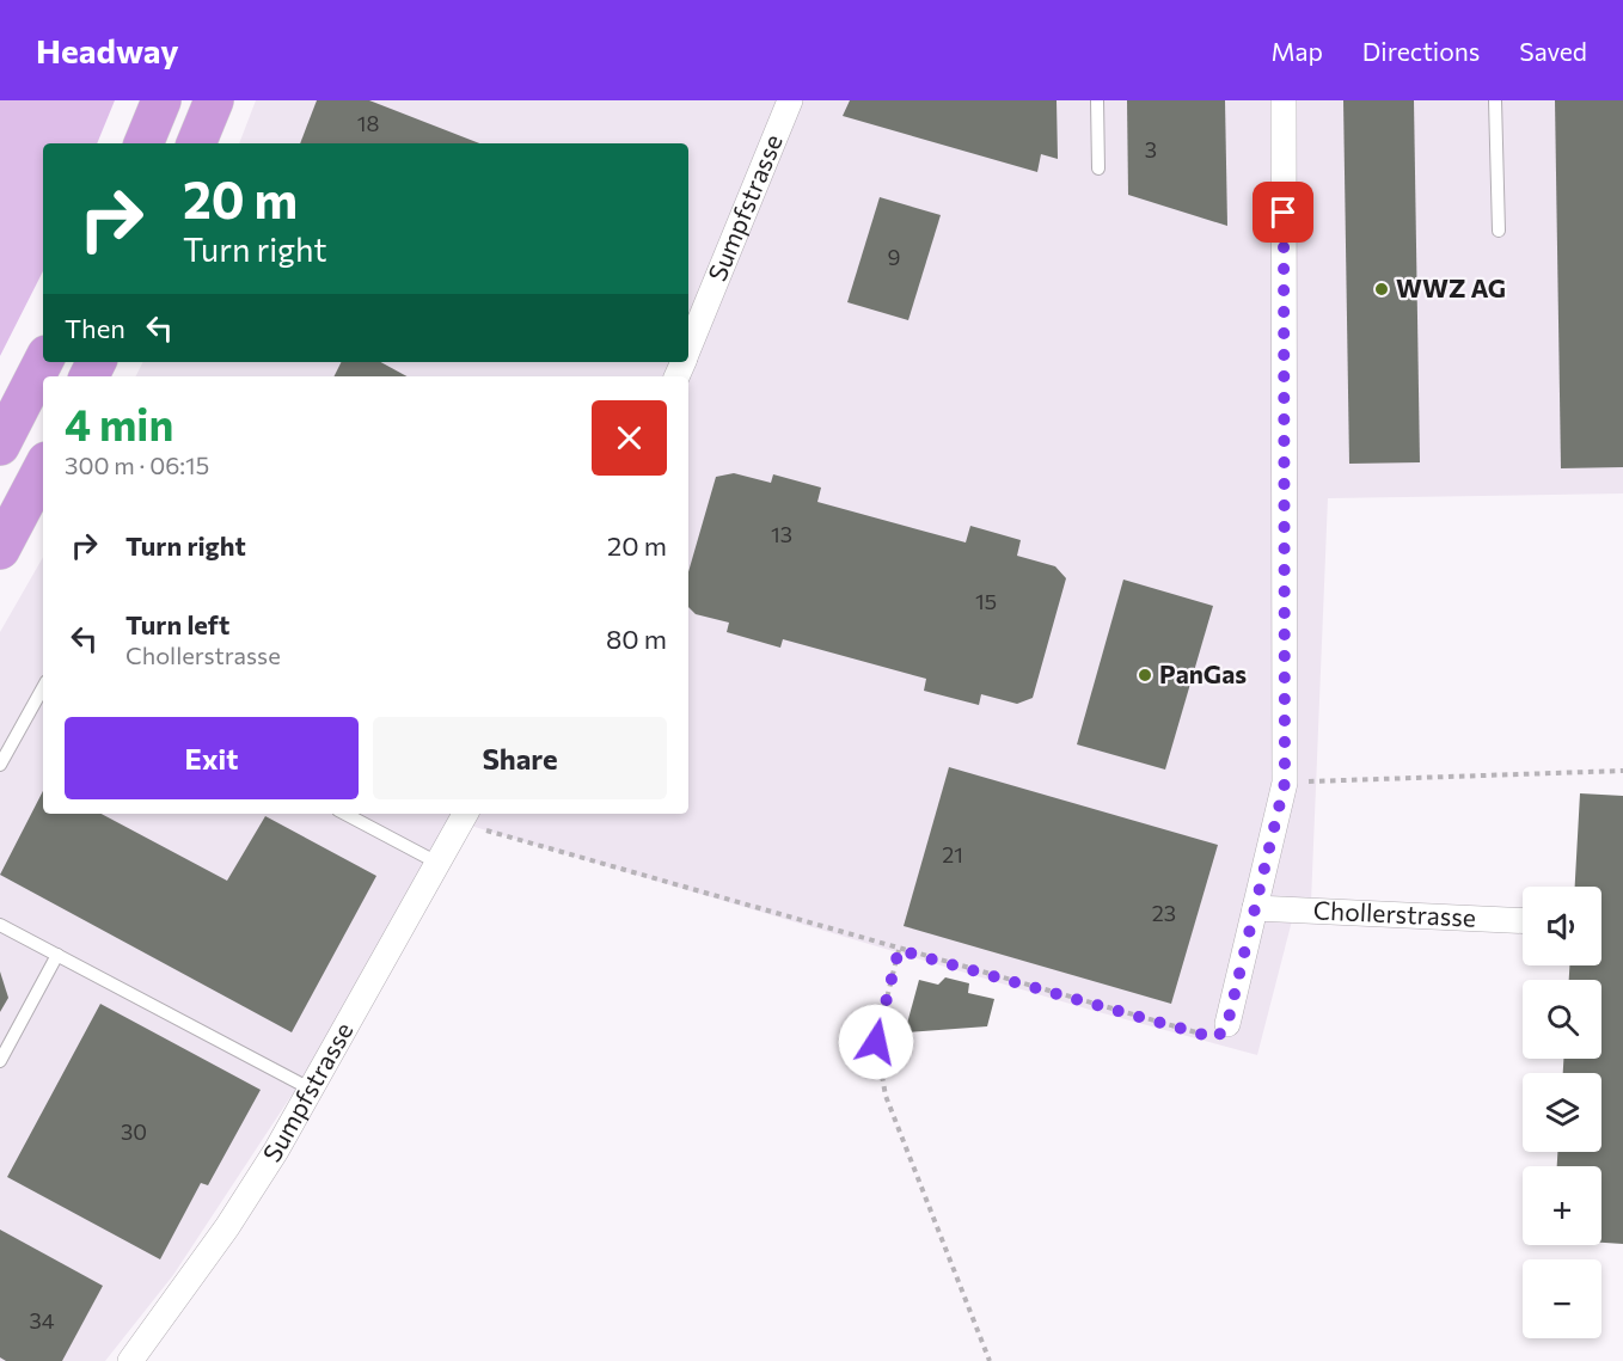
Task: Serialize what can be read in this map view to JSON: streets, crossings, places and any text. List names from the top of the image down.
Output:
{
  "streets": {
    "street": ["Sumpfstrasse", "Chollerstrasse"]
  },
  "places": ["WWZ AG", "PanGas"],
  "house_numbers": [
    "18",
    "3",
    "9",
    "13",
    "15",
    "21",
    "23",
    "30",
    "34"
  ],
  "page": {
    "header": "Headway",
    "nav": ["Map", "Directions", "Saved"],
    "turn": ["20 m", "Turn right"],
    "then": "Then",
    "heading": ["4 min", "300 m · 06:15"],
    "list": [
      {
        "name": "Turn right",
        "value": "20 m"
      },
      {
        "name": "Turn left",
        "note": "Chollerstrasse",
        "value": "80 m"
      }
    ],
    "buttons": ["Exit", "Share"],
    "map_buttons": ["+", "−"]
  }
}
